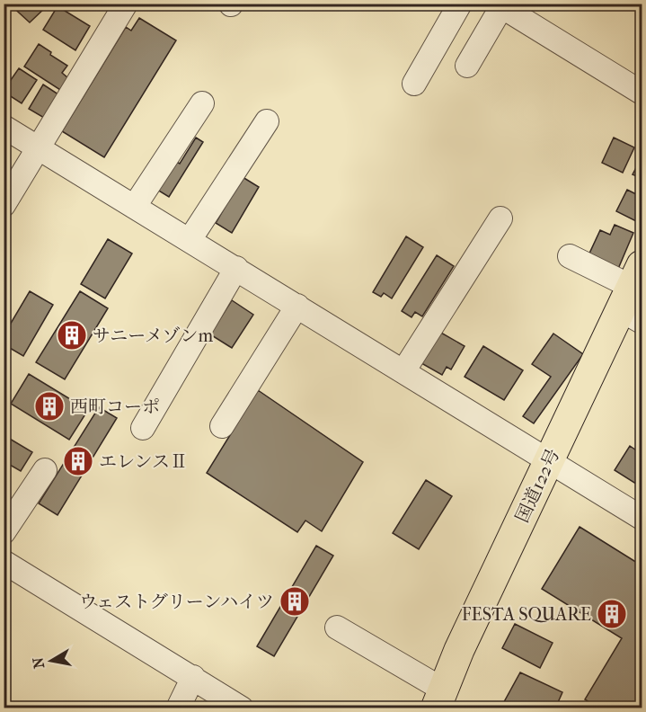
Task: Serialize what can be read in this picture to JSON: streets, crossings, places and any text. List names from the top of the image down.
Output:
{
  "streets": {
    "highway": ["国道122号"]
  },
  "places": {
    "building": [
      "サニーメゾンm",
      "西町コーポ",
      "エレンスⅡ",
      "ウェストグリーンハイツ",
      "FESTA SQUARE"
    ]
  },
  "north": "left"
}
